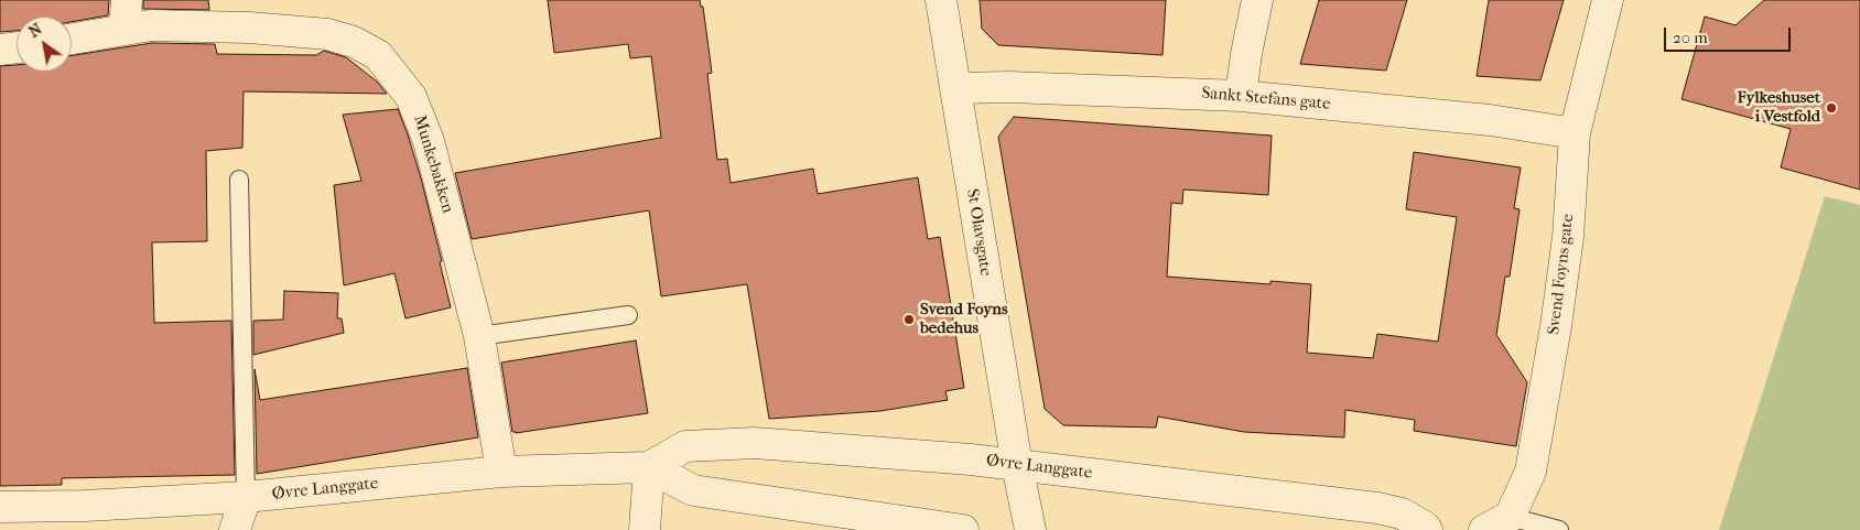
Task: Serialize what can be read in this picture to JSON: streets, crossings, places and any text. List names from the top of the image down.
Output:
{
  "streets": {
    "street": [
      "Sankt Stefans gate",
      "Munkebakken",
      "St Olavsgate",
      "Svend Foyns gate",
      "Øvre Langgate"
    ]
  },
  "crossings": [
    ["Sankt Stefans gate", "St Olavsgate"],
    ["Sankt Stefans gate", "Svend Foyns gate"],
    ["Munkebakken", "Øvre Langgate"],
    ["St Olavsgate", "Øvre Langgate"]
  ],
  "places": ["Fylkeshuset i Vestfold", "Svend Foyns bedehus"],
  "scale_bar": "20 m",
  "north": "top left"
}
